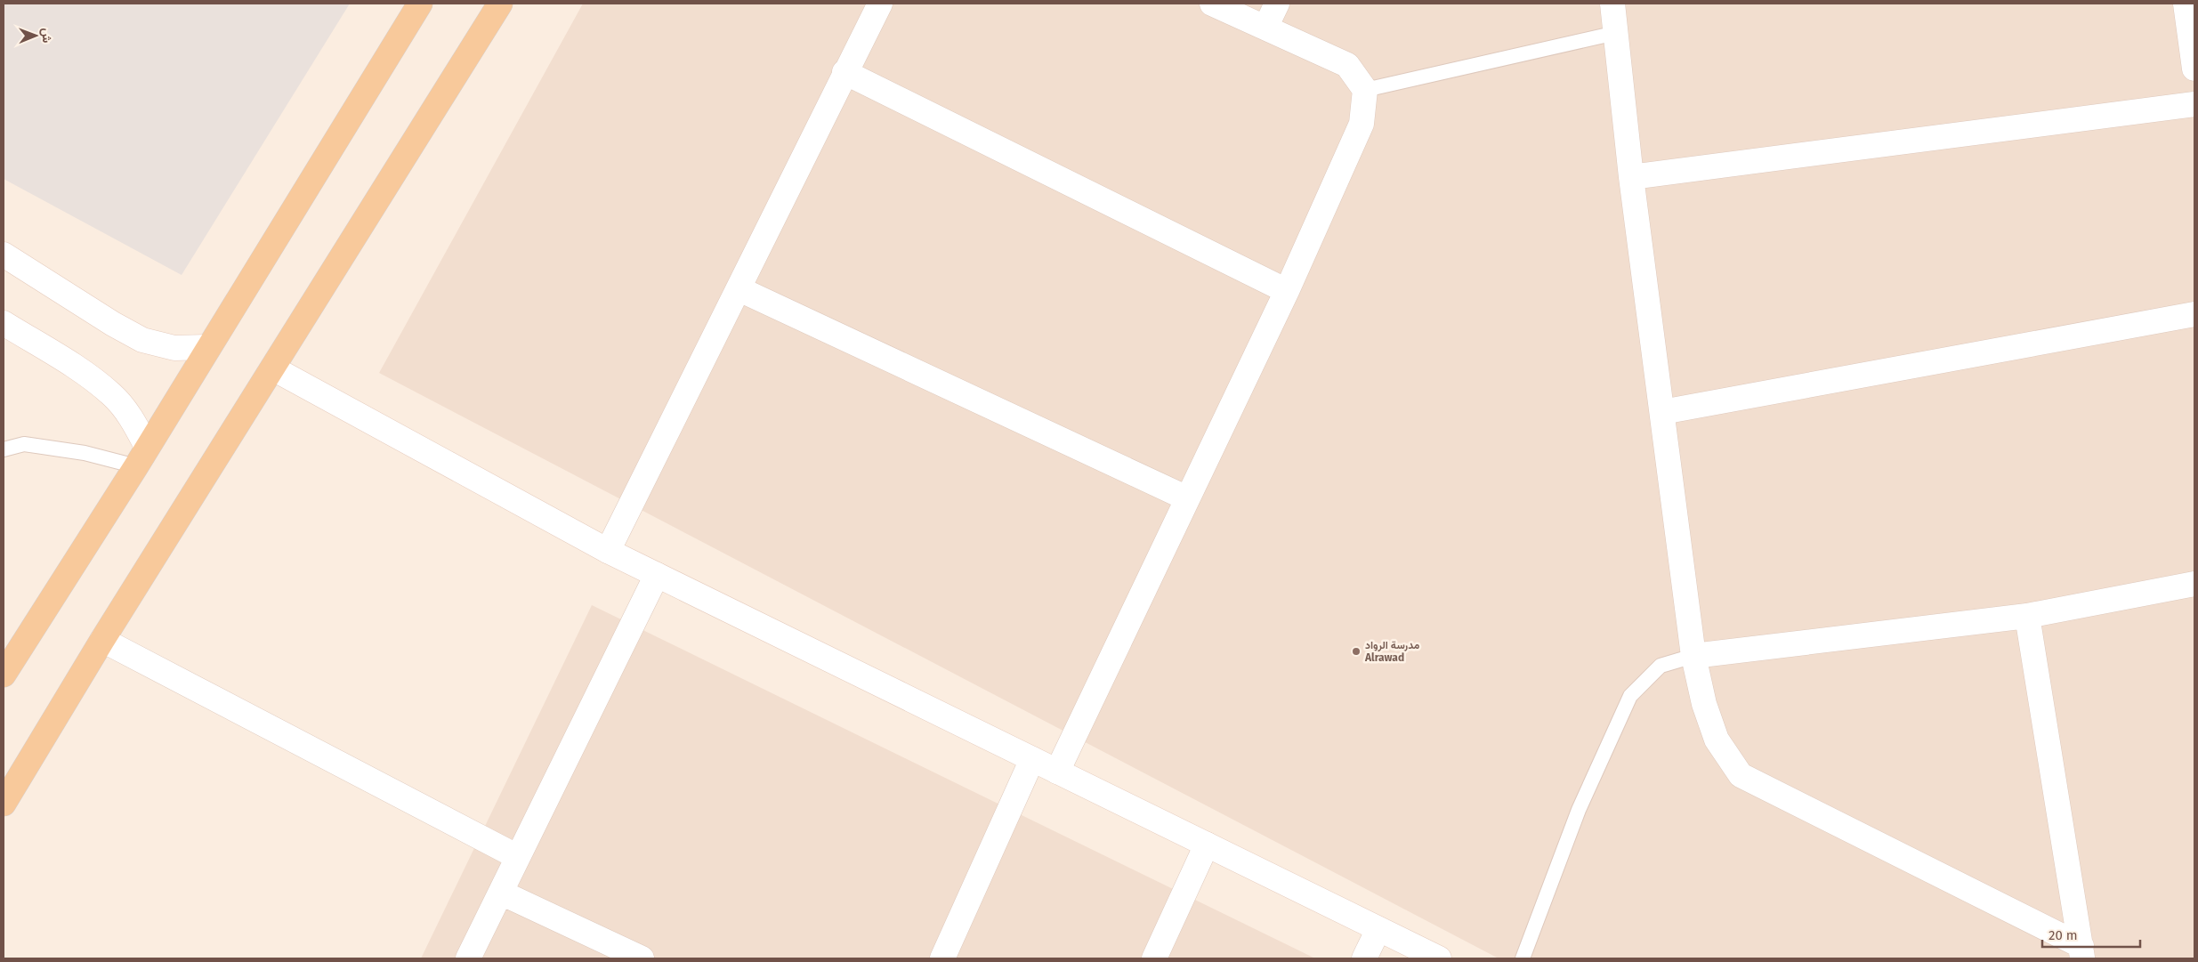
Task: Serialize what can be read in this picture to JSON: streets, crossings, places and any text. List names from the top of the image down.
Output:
{
  "places": ["مدرسة الرواد Alrawad"],
  "scale_bar": "20 m",
  "north": "right"
}
